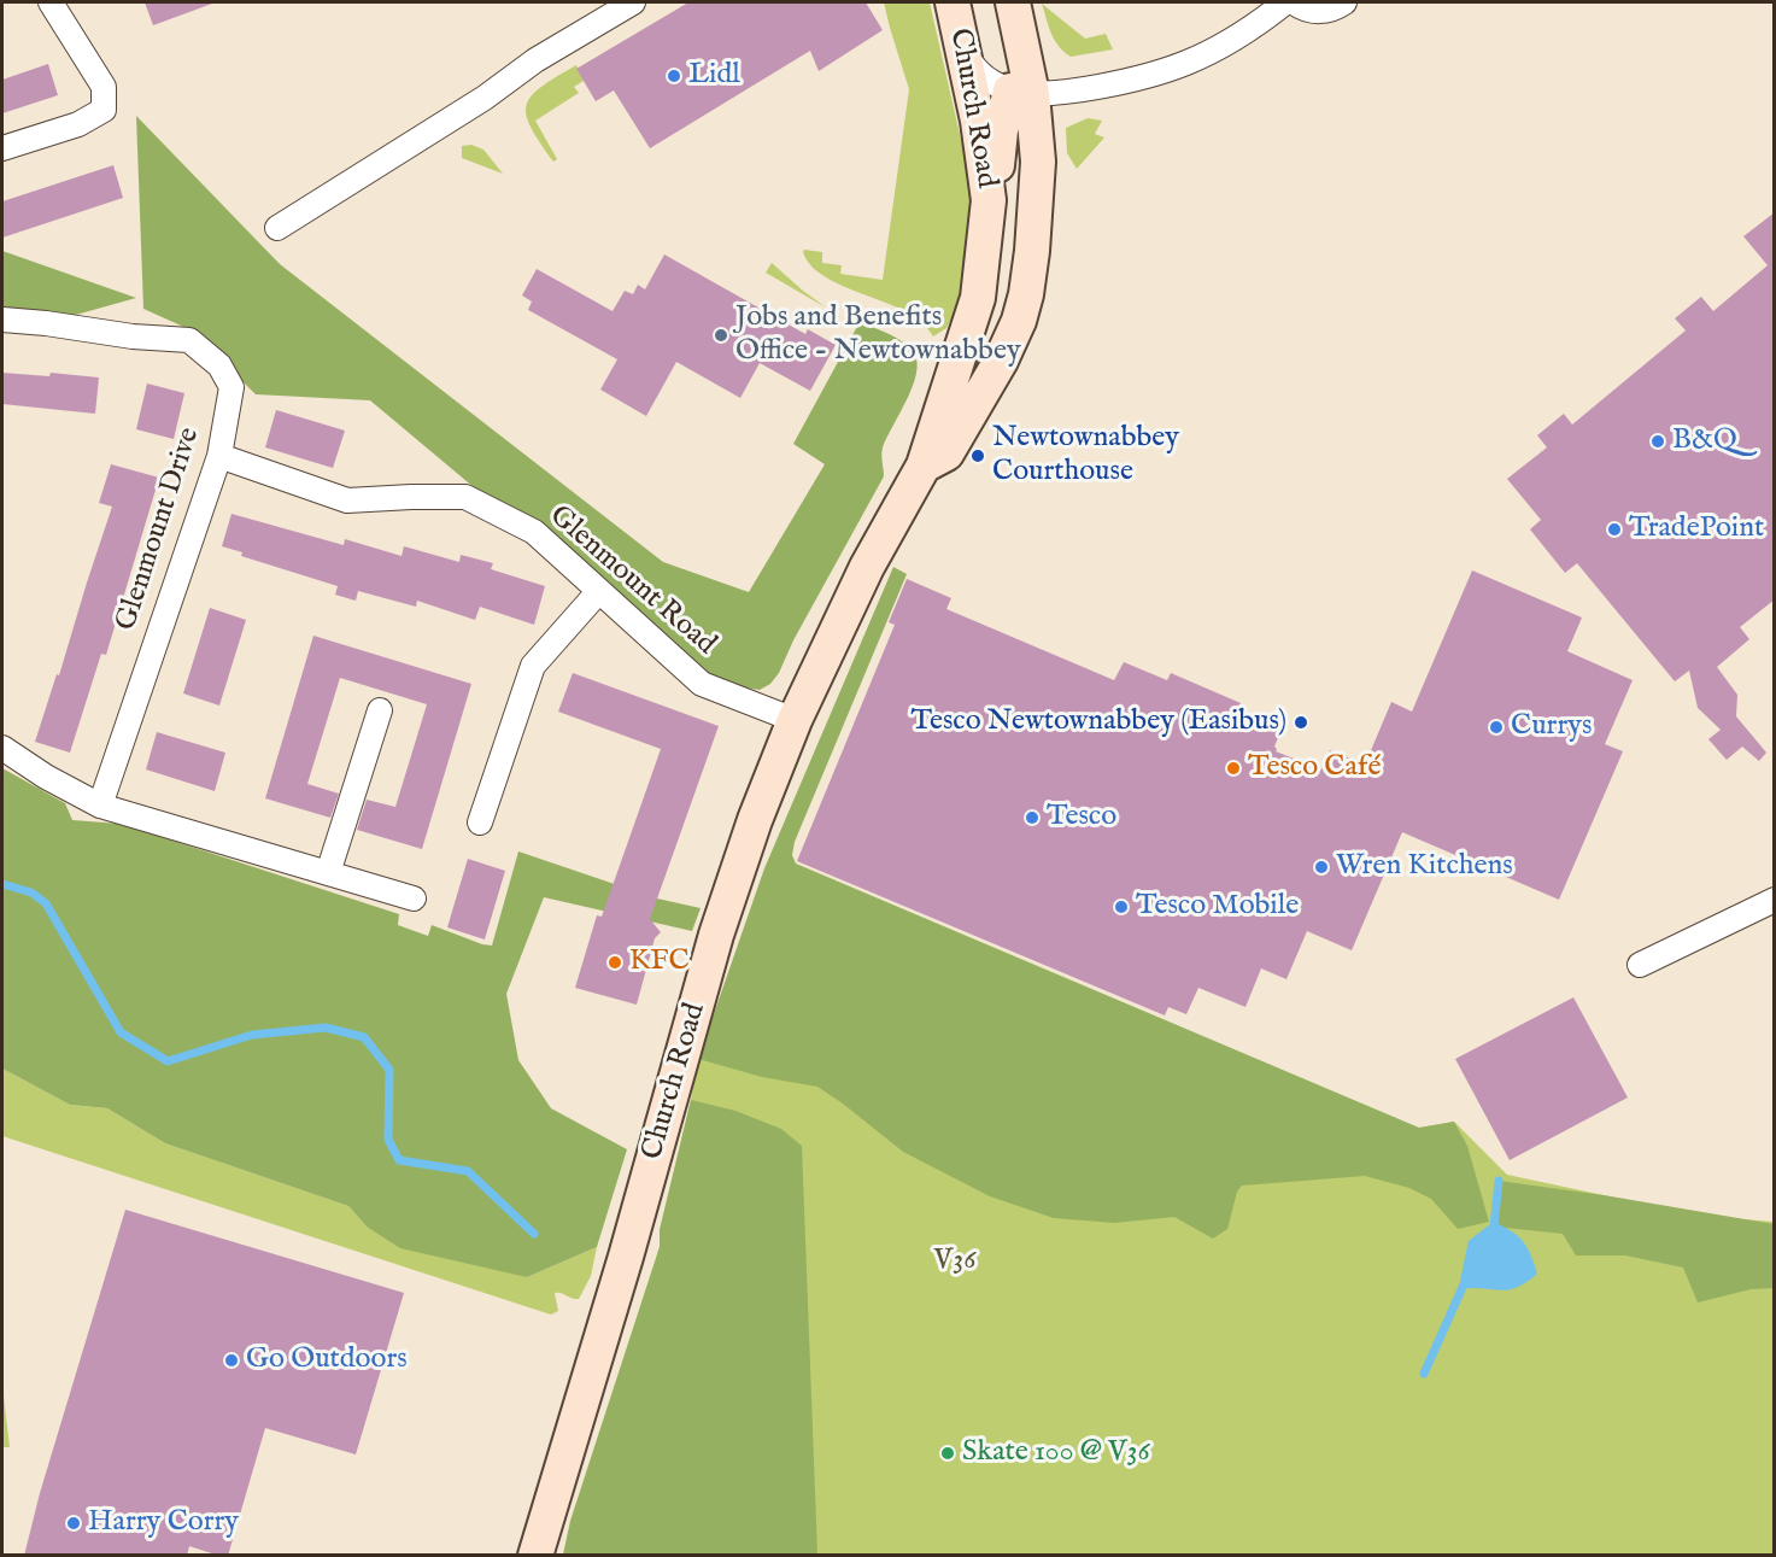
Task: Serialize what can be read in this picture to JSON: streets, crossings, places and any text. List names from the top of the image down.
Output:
{
  "streets": {
    "street": ["Church Road", "Glenmount Drive", "Glenmount Road"]
  },
  "crossings": [
    ["Church Road", "Glenmount Road"],
    ["Glenmount Drive", "Glenmount Road"]
  ],
  "parks": ["V36"],
  "places": [
    "Lidl",
    "Jobs and Benefits Office - Newtownabbey",
    "B&Q",
    "Newtownabbey Courthouse",
    "TradePoint",
    "Tesco Newtownabbey (Easibus)",
    "Currys",
    "Tesco Café",
    "Tesco",
    "Wren Kitchens",
    "Tesco Mobile",
    "KFC",
    "Go Outdoors",
    "Skate 100 @ V36",
    "Harry Corry"
  ]
}
